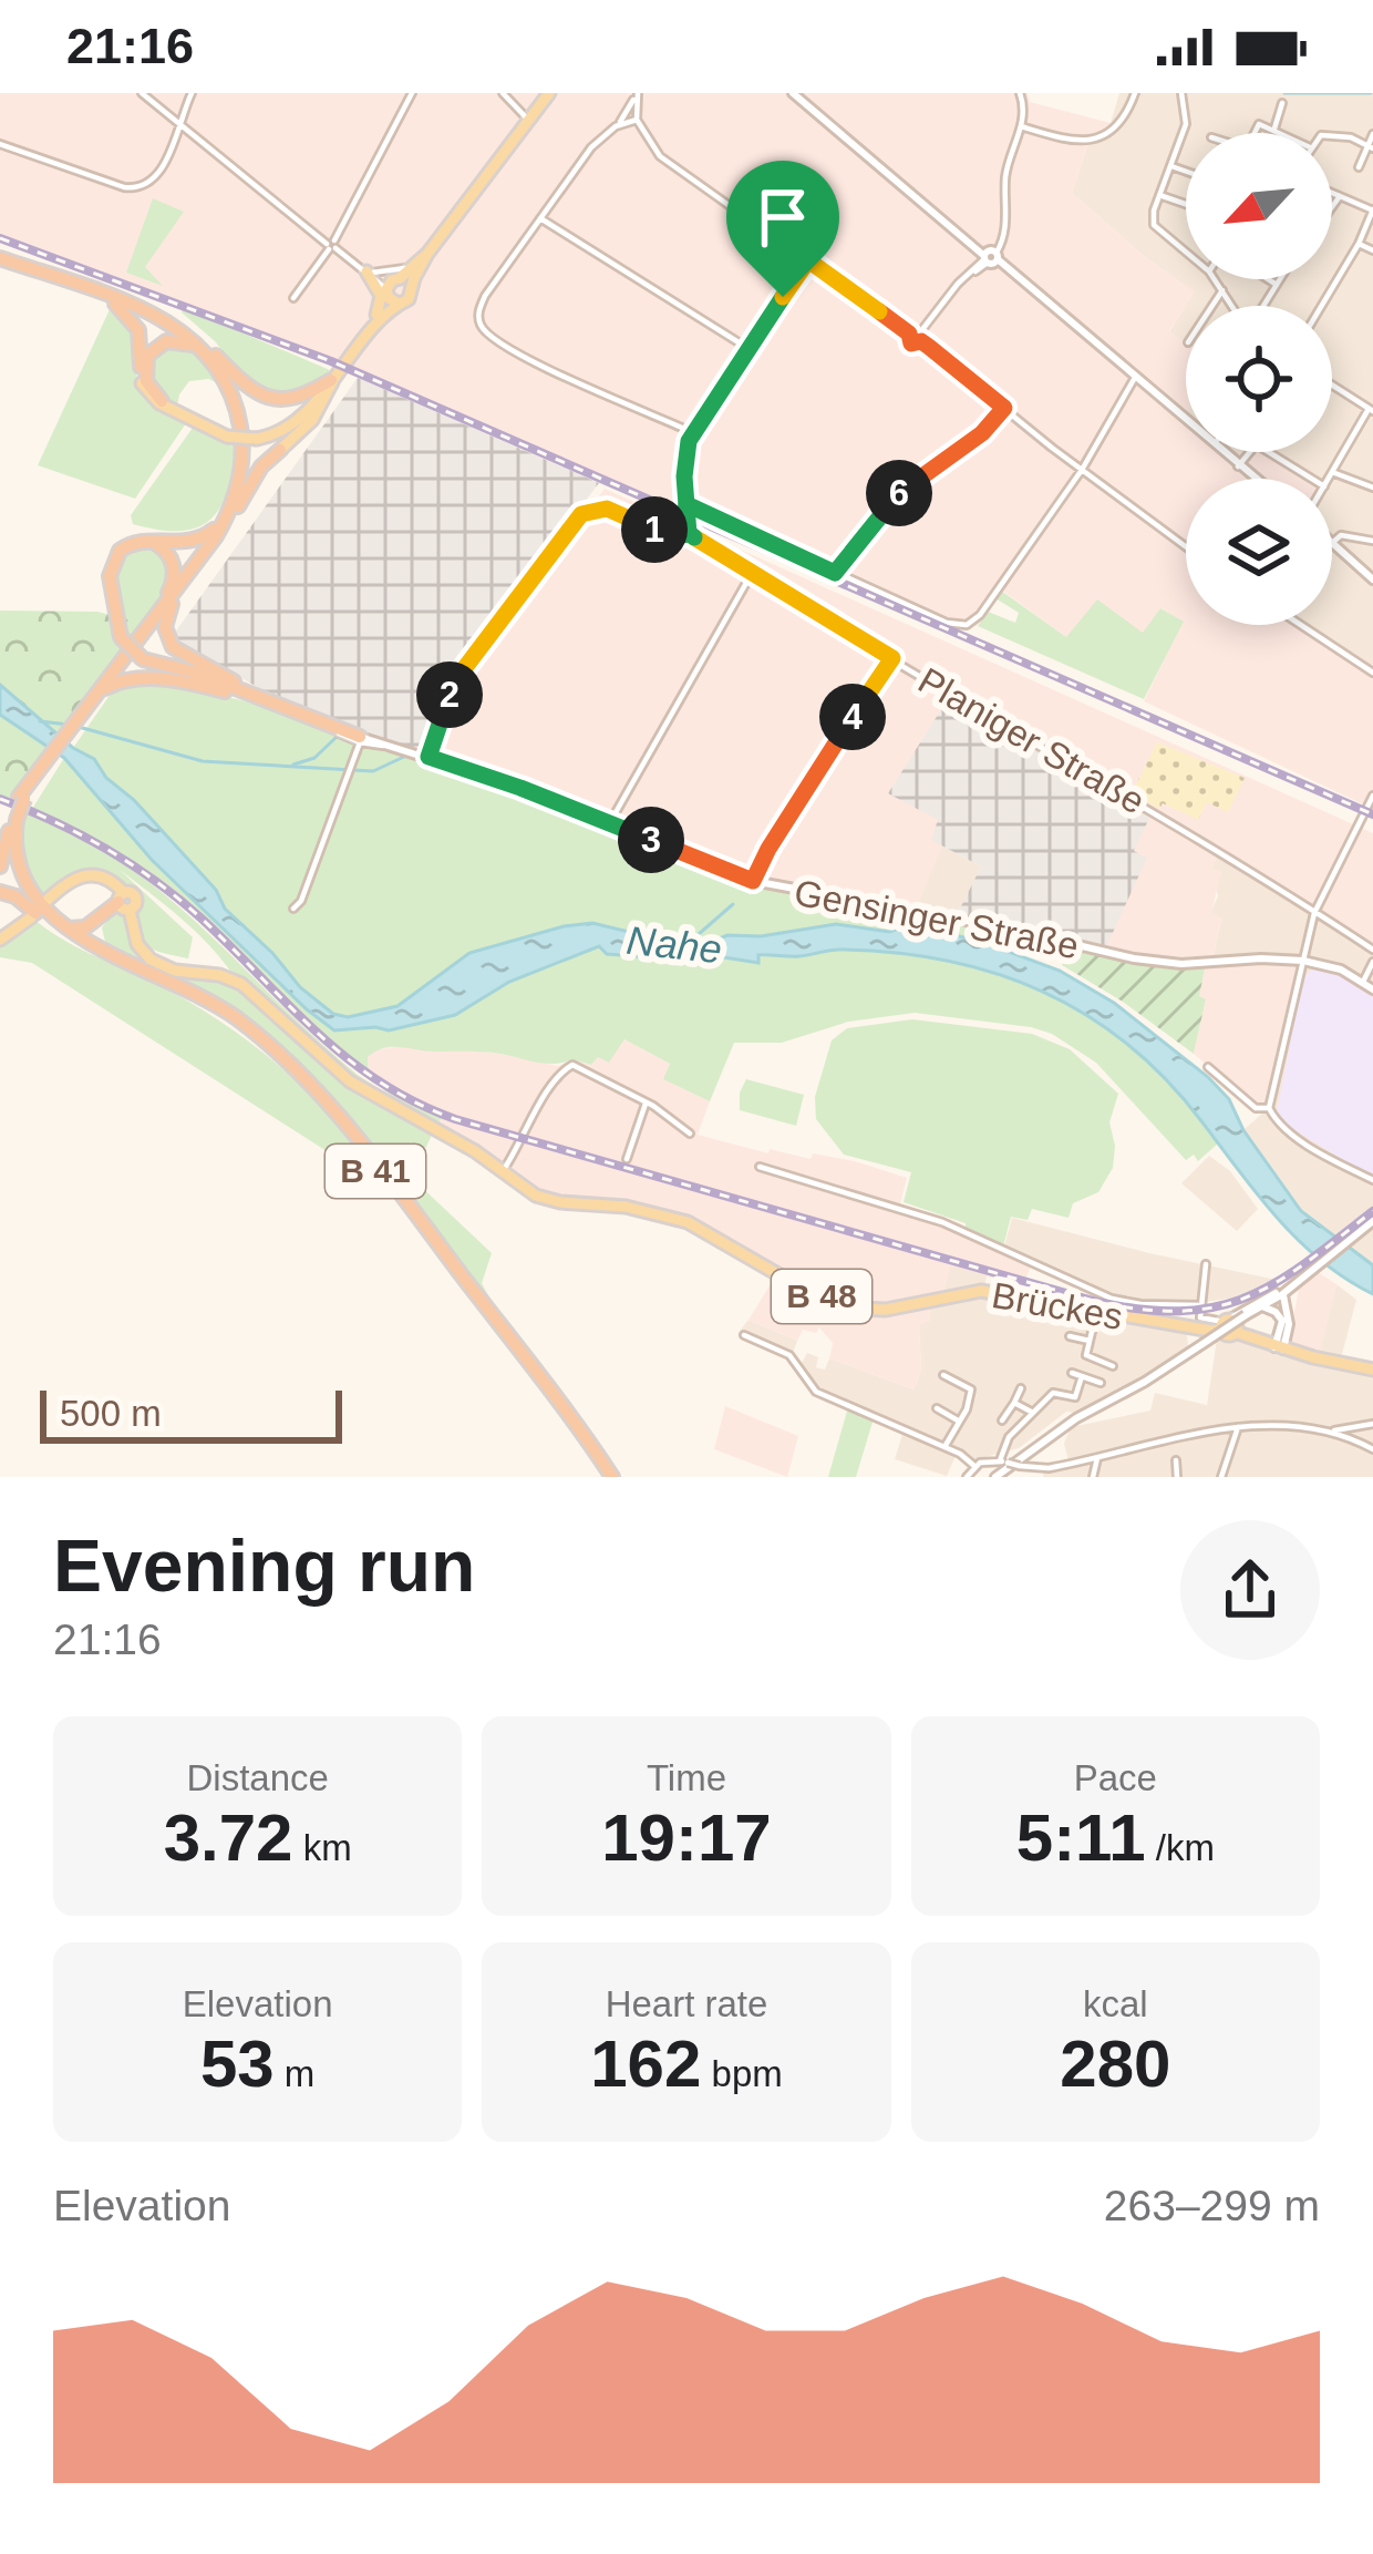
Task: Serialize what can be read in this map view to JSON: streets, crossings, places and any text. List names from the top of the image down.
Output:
{
  "streets": {
    "highway": ["B 41"],
    "main road": ["B 48", "Brückes"],
    "street": ["Planiger Straße", "Gensinger Straße"]
  },
  "crossings": [
    ["Planiger Straße", "Gensinger Straße"]
  ],
  "water": ["Nahe"],
  "scale_bar": "500 m",
  "north": "bottom left",
  "page": {
    "status": "21:16",
    "pins": [
      "6",
      "1",
      "2",
      "4",
      "3"
    ],
    "scale": "500 m",
    "heading": ["Evening run", "21:16"],
    "stats": [
      ["Distance", "3.72 km"],
      ["Time", "19:17"],
      ["Pace", "5:11 /km"],
      ["Elevation", "53 m"],
      ["Heart rate", "162 bpm"],
      ["kcal", "280"]
    ],
    "chart": ["Elevation", "263–299 m"]
  }
}
